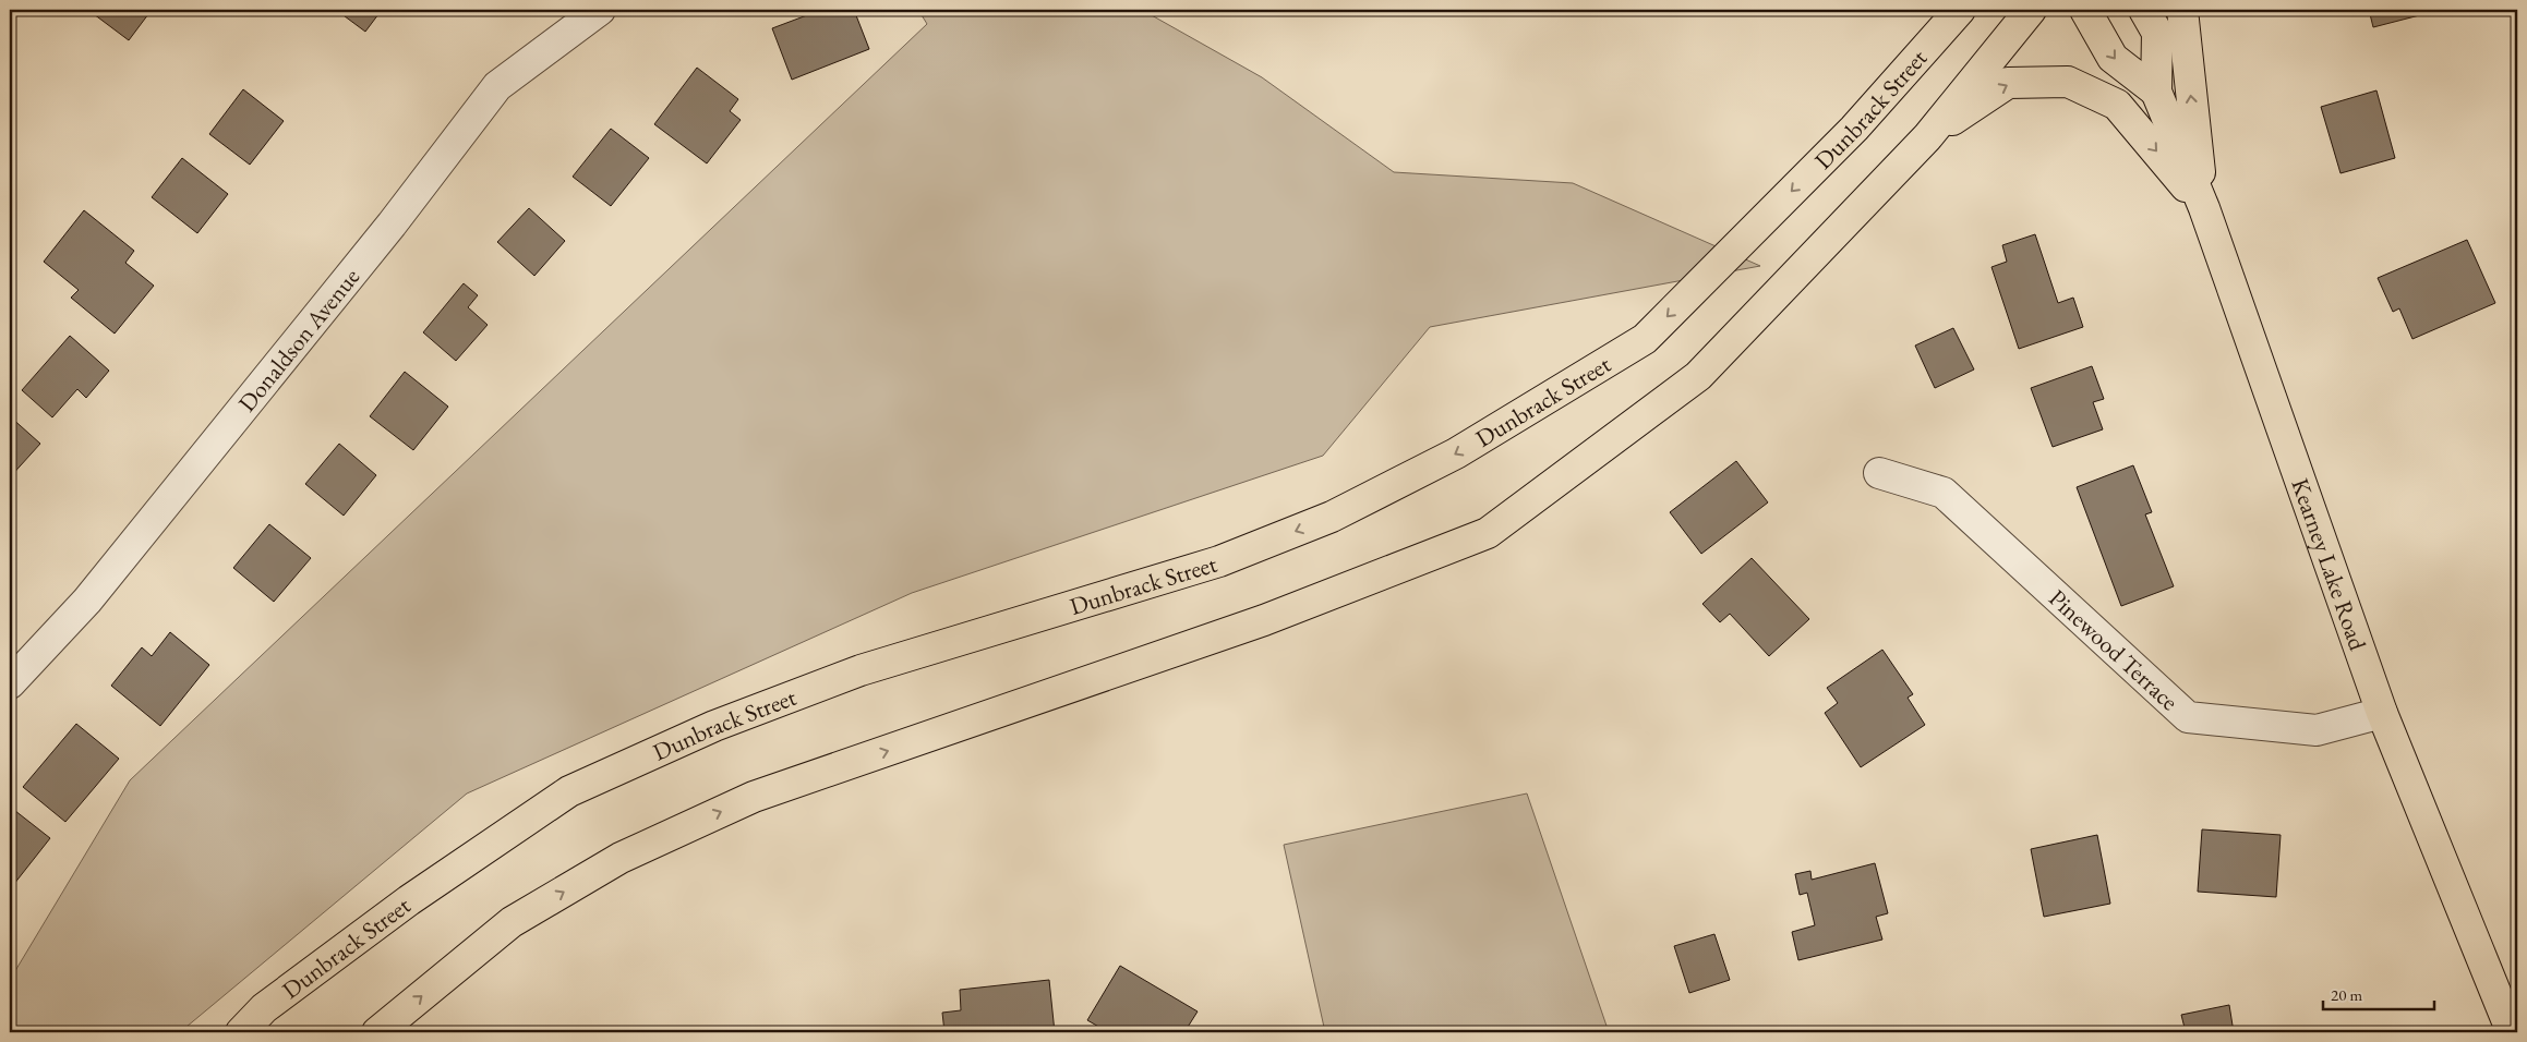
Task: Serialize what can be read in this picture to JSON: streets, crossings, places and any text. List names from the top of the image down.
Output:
{
  "streets": {
    "main road": ["Dunbrack Street", "Kearney Lake Road"],
    "street": ["Donaldson Avenue", "Pinewood Terrace"]
  },
  "crossings": [
    ["Kearney Lake Road", "Pinewood Terrace"]
  ],
  "scale_bar": "20 m"
}
